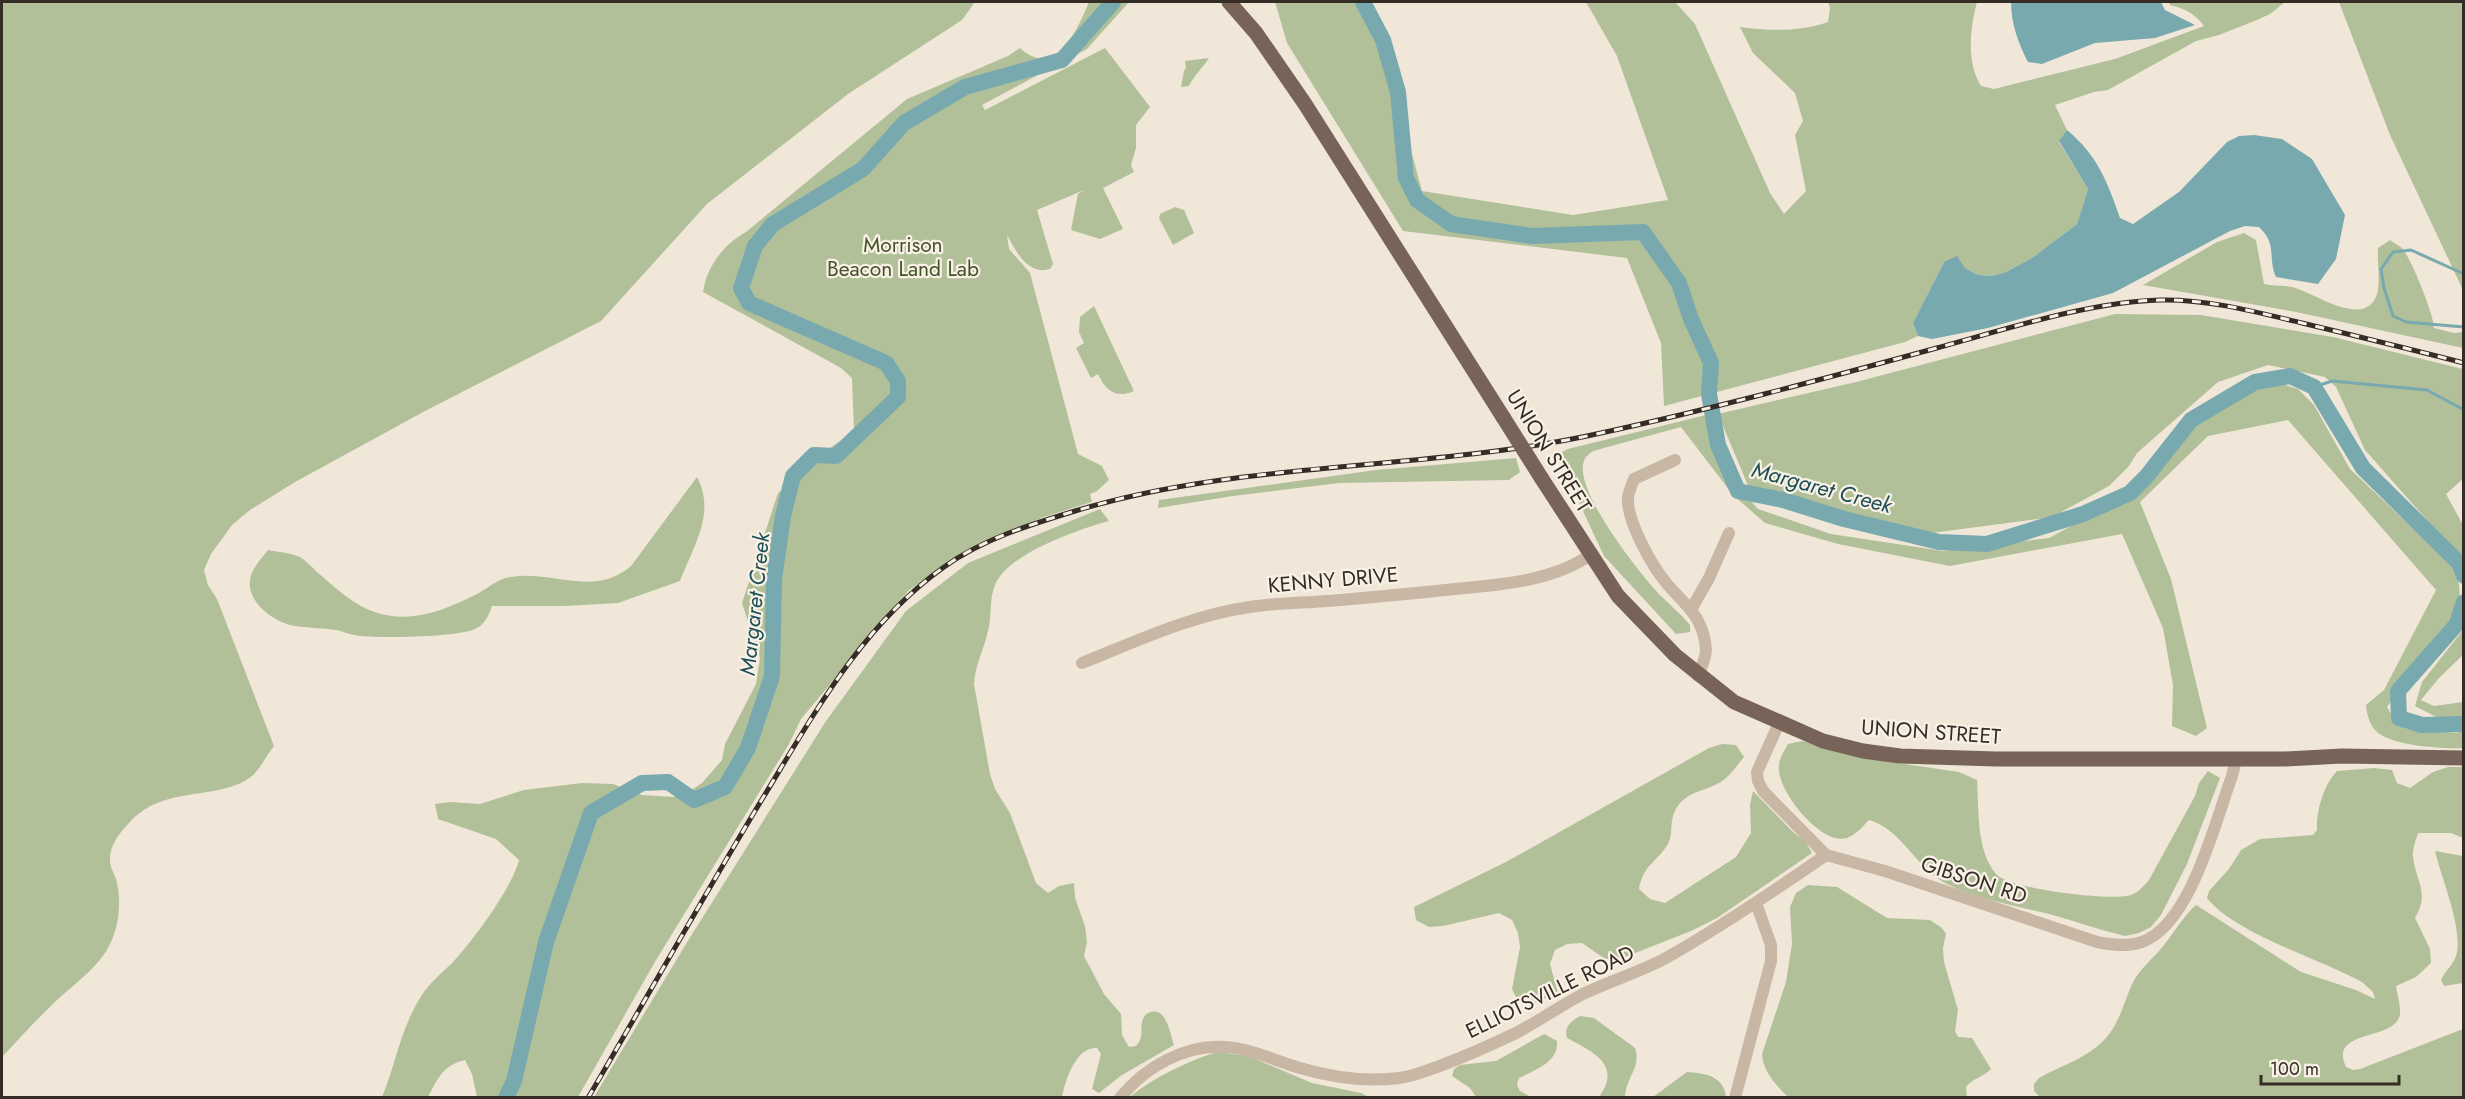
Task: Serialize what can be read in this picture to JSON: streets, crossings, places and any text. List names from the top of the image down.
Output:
{
  "streets": {
    "main road": ["UNION STREET"],
    "street": ["KENNY DRIVE", "GIBSON RD", "ELLIOTSVILLE ROAD"]
  },
  "crossings": [
    ["UNION STREET", "KENNY DRIVE"],
    ["UNION STREET", "GIBSON RD"],
    ["GIBSON RD", "ELLIOTSVILLE ROAD"]
  ],
  "water": ["Margaret Creek"],
  "parks": ["Morrison Beacon Land Lab"],
  "scale_bar": "100 m"
}
